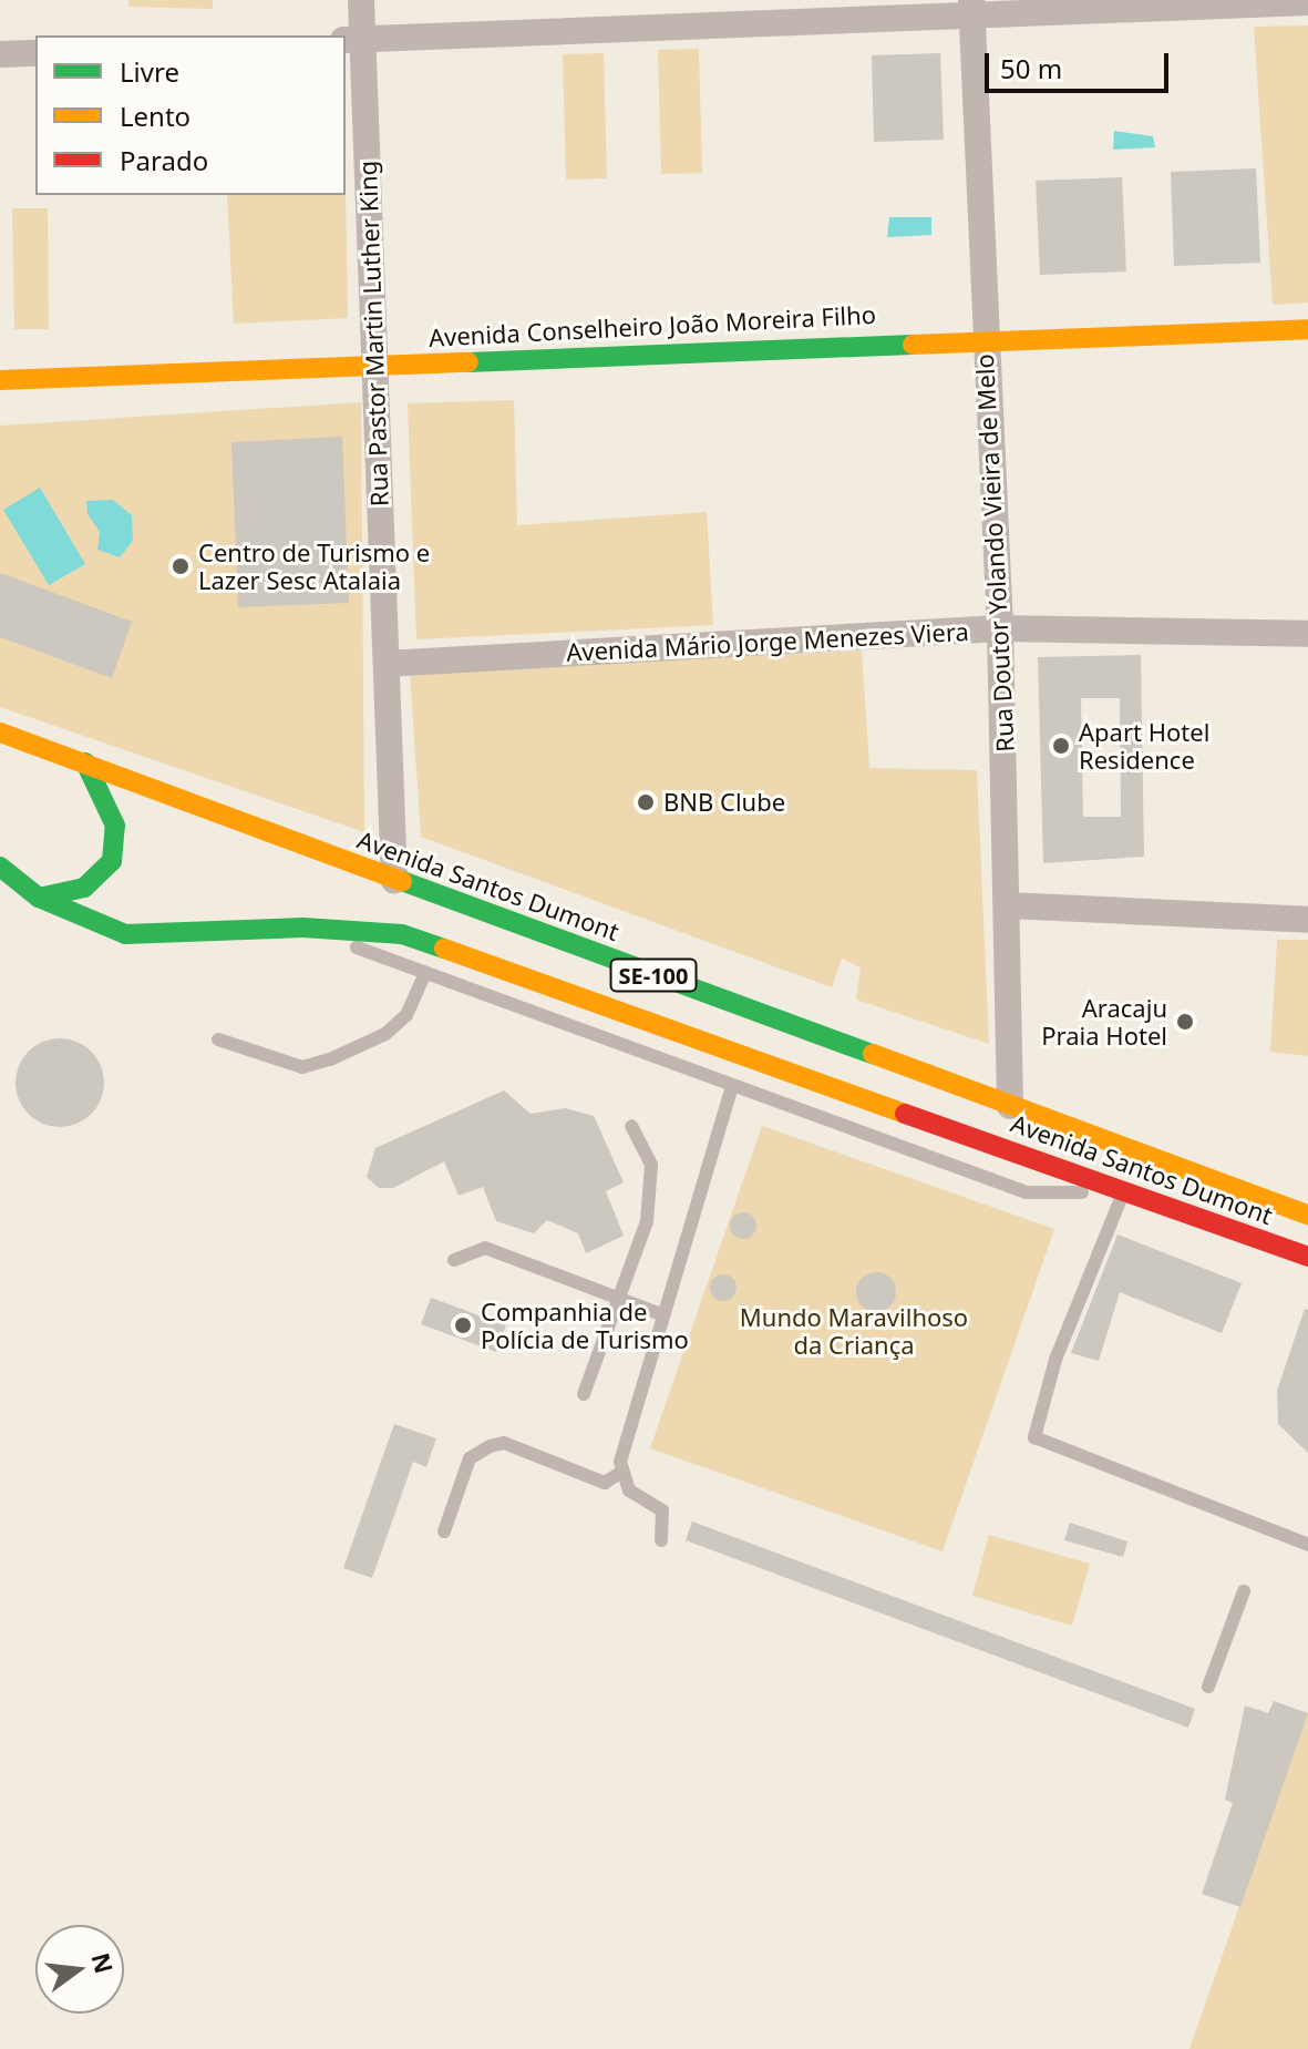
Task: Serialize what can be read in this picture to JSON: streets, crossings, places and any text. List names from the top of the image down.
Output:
{
  "streets": {
    "main road": ["Avenida Conselheiro João Moreira Filho", "Avenida Santos Dumont", "SE-100"],
    "street": ["Rua Pastor Martin Luther King", "Rua Doutor Yolando Vieira de Melo", "Avenida Mário Jorge Menezes Viera"]
  },
  "crossings": [
    ["Avenida Conselheiro João Moreira Filho", "Rua Pastor Martin Luther King"],
    ["Avenida Conselheiro João Moreira Filho", "Rua Doutor Yolando Vieira de Melo"],
    ["Rua Pastor Martin Luther King", "Avenida Mário Jorge Menezes Viera"],
    ["Rua Pastor Martin Luther King", "Avenida Santos Dumont"],
    ["Rua Doutor Yolando Vieira de Melo", "Avenida Mário Jorge Menezes Viera"],
    ["Rua Doutor Yolando Vieira de Melo", "Avenida Santos Dumont"]
  ],
  "parks": ["Mundo Maravilhoso da Criança"],
  "places": [
    "Centro de Turismo e Lazer Sesc Atalaia",
    "Apart Hotel Residence",
    "BNB Clube",
    "Aracaju Praia Hotel",
    "Companhia de Polícia de Turismo"
  ],
  "legend": ["Livre", "Lento", "Parado"],
  "scale_bar": "50 m",
  "north": "right"
}
